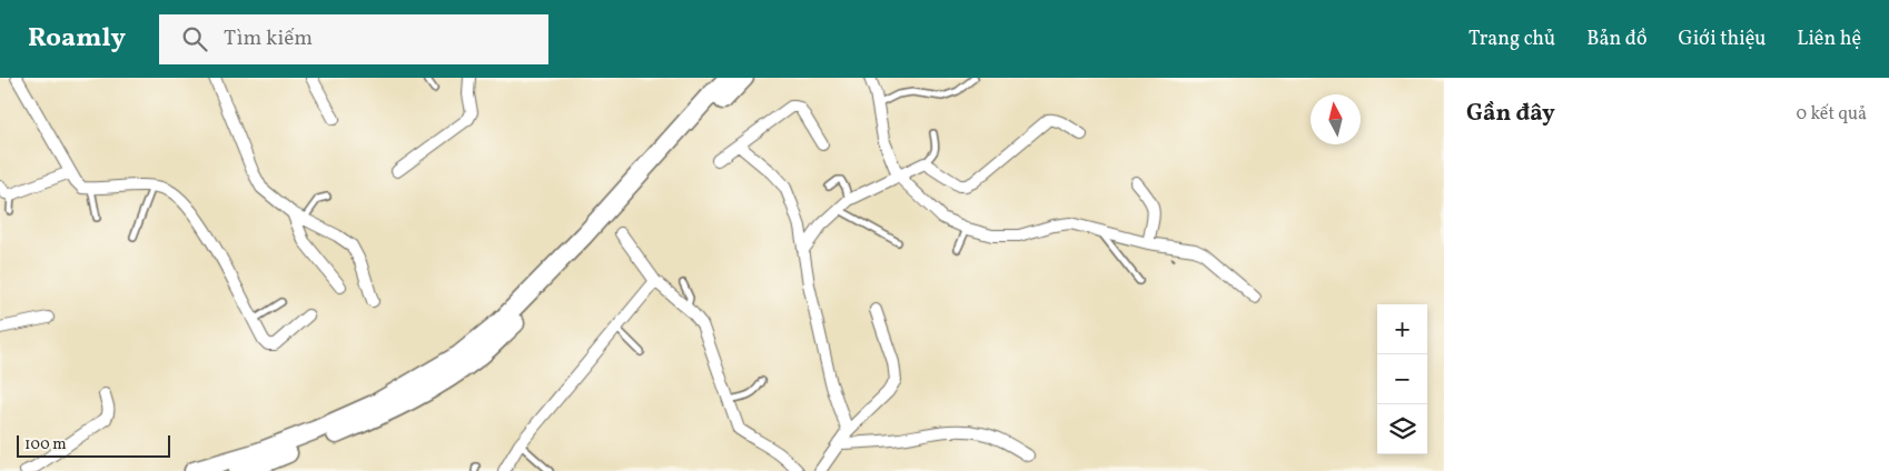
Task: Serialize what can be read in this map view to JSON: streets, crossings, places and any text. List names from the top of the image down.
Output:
{
  "scale_bar": "100 m",
  "north": "top",
  "page": {
    "header": "Roamly",
    "search": "Tìm kiếm",
    "nav": [
      "Trang chủ",
      "Bản đồ",
      "Giới thiệu",
      "Liên hệ"
    ],
    "heading": ["Gần đây", "0 kết quả"],
    "map_buttons": ["+", "−"],
    "scale": "100 m"
  }
}
